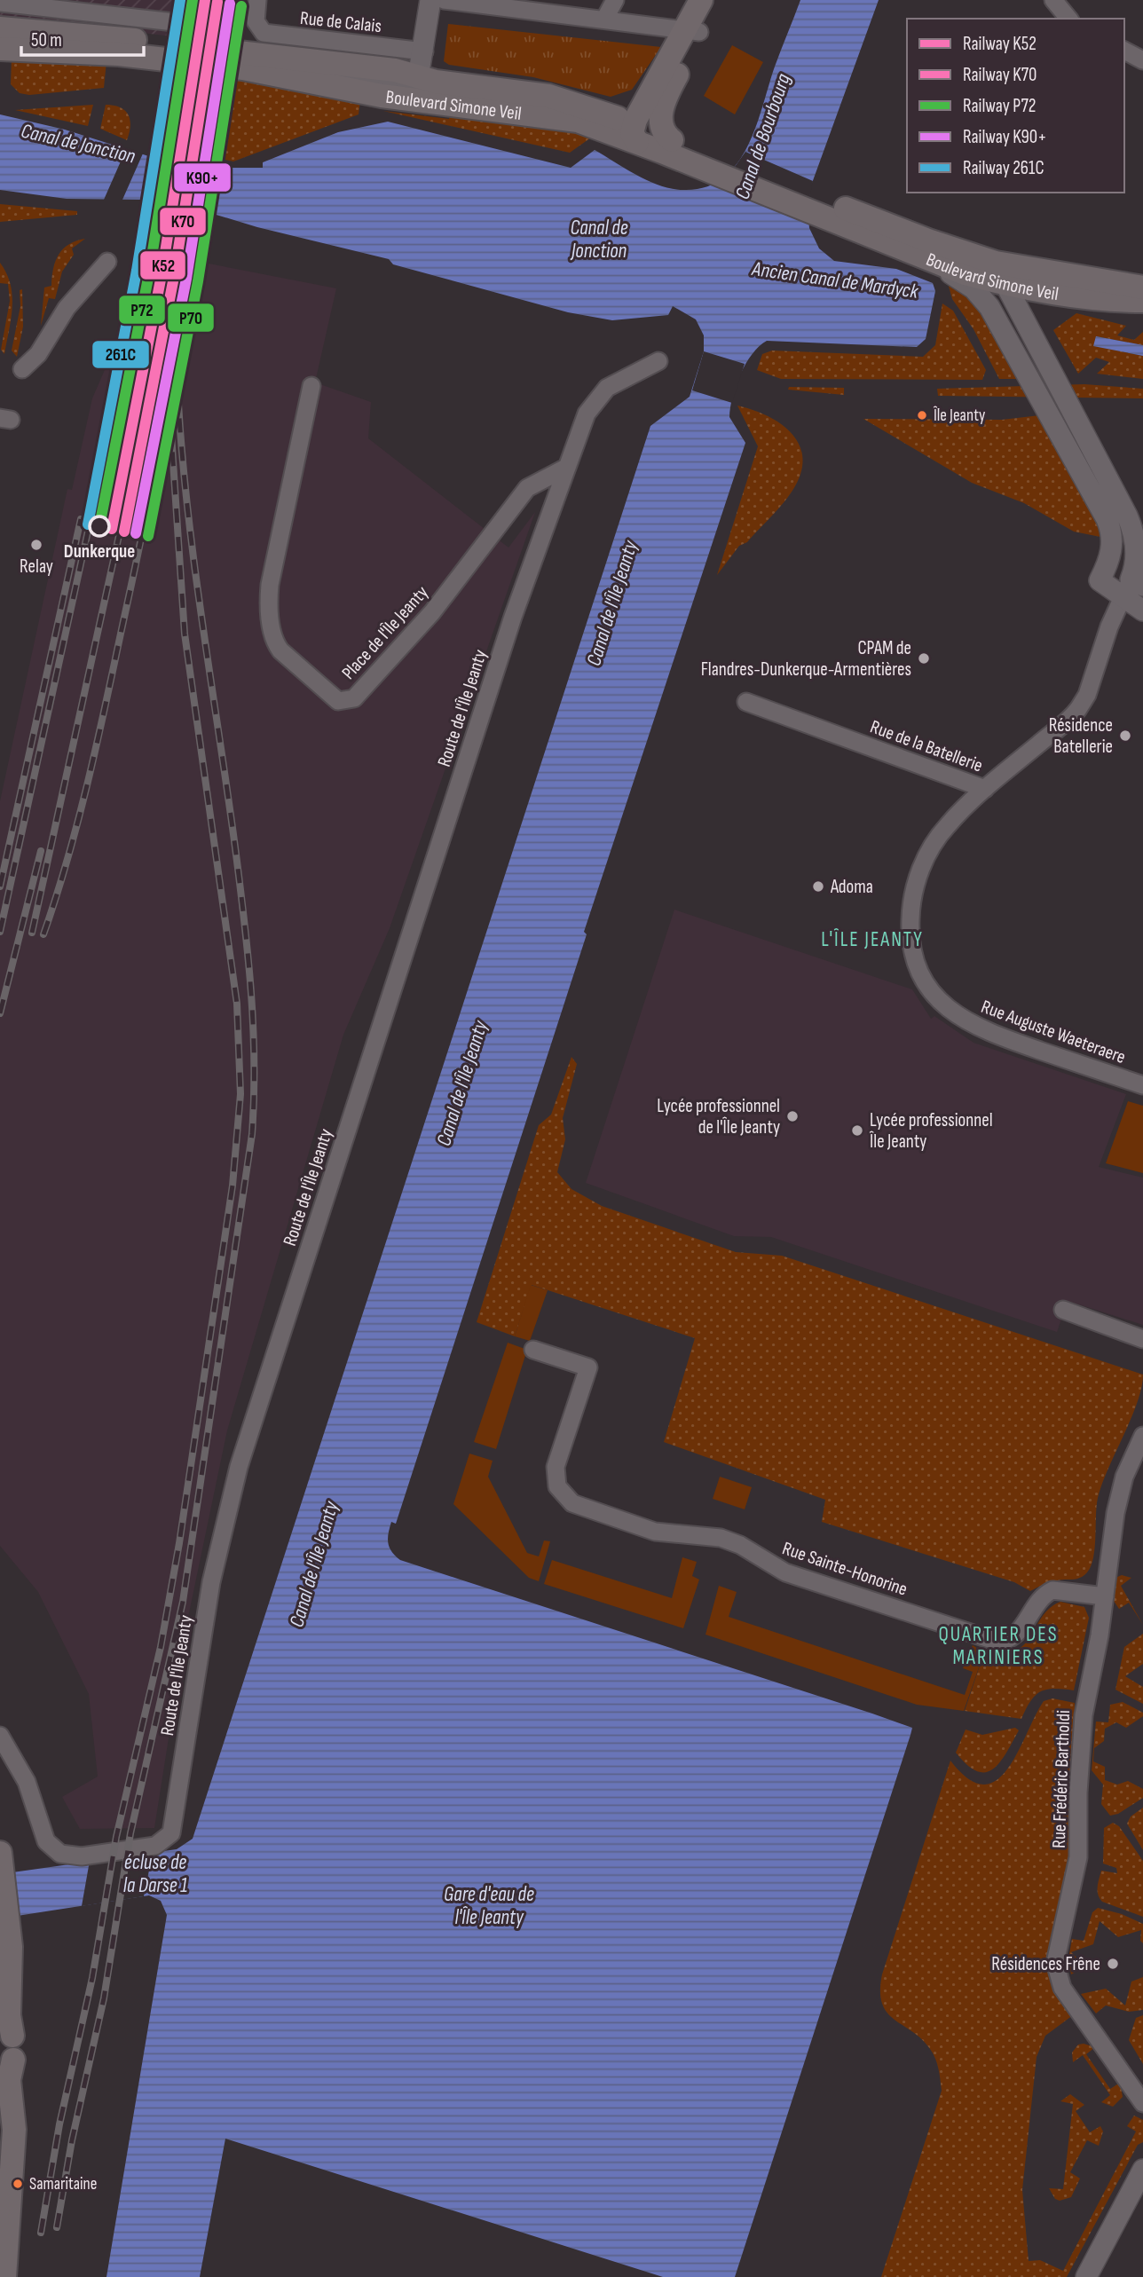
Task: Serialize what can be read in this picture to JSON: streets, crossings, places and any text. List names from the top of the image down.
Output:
{
  "streets": {
    "main road": ["Boulevard Simone Veil"],
    "street": [
      "Rue de Calais",
      "Place de l'Île Jeanty",
      "Route de l'Île Jeanty",
      "Rue de la Batellerie",
      "Rue Auguste Waeteraere",
      "Rue Sainte-Honorine",
      "Rue Frédéric Bartholdi"
    ]
  },
  "crossings": [
    ["Place de l'Île Jeanty", "Route de l'Île Jeanty"],
    ["Rue de la Batellerie", "Rue Auguste Waeteraere"],
    ["Rue Sainte-Honorine", "Rue Frédéric Bartholdi"]
  ],
  "districts": ["L'ÎLE JEANTY", "QUARTIER DES MARINIERS"],
  "water": [
    "Canal de Bourbourg",
    "Canal de Jonction",
    "Ancien Canal de Mardyck",
    "Canal de l'Île Jeanty",
    "écluse de la Darse 1",
    "Gare d'eau de l'Île Jeanty"
  ],
  "places": [
    "Île Jeanty",
    "Dunkerque",
    "Relay",
    "CPAM de Flandres-Dunkerque-Armentières",
    "Résidence Batellerie",
    "Adoma",
    "Lycée professionnel de l'Île Jeanty",
    "Lycée professionnel Île Jeanty",
    "Résidences Frêne",
    "Samaritaine"
  ],
  "lines": [
    "rail line K52",
    "rail line P72",
    "rail line 261C",
    "rail line K70",
    "rail line K90+",
    "transit line P70"
  ],
  "legend": [
    "Railway K52",
    "Railway K70",
    "Railway P72",
    "Railway K90+",
    "Railway 261C"
  ],
  "scale_bar": "50 m"
}
